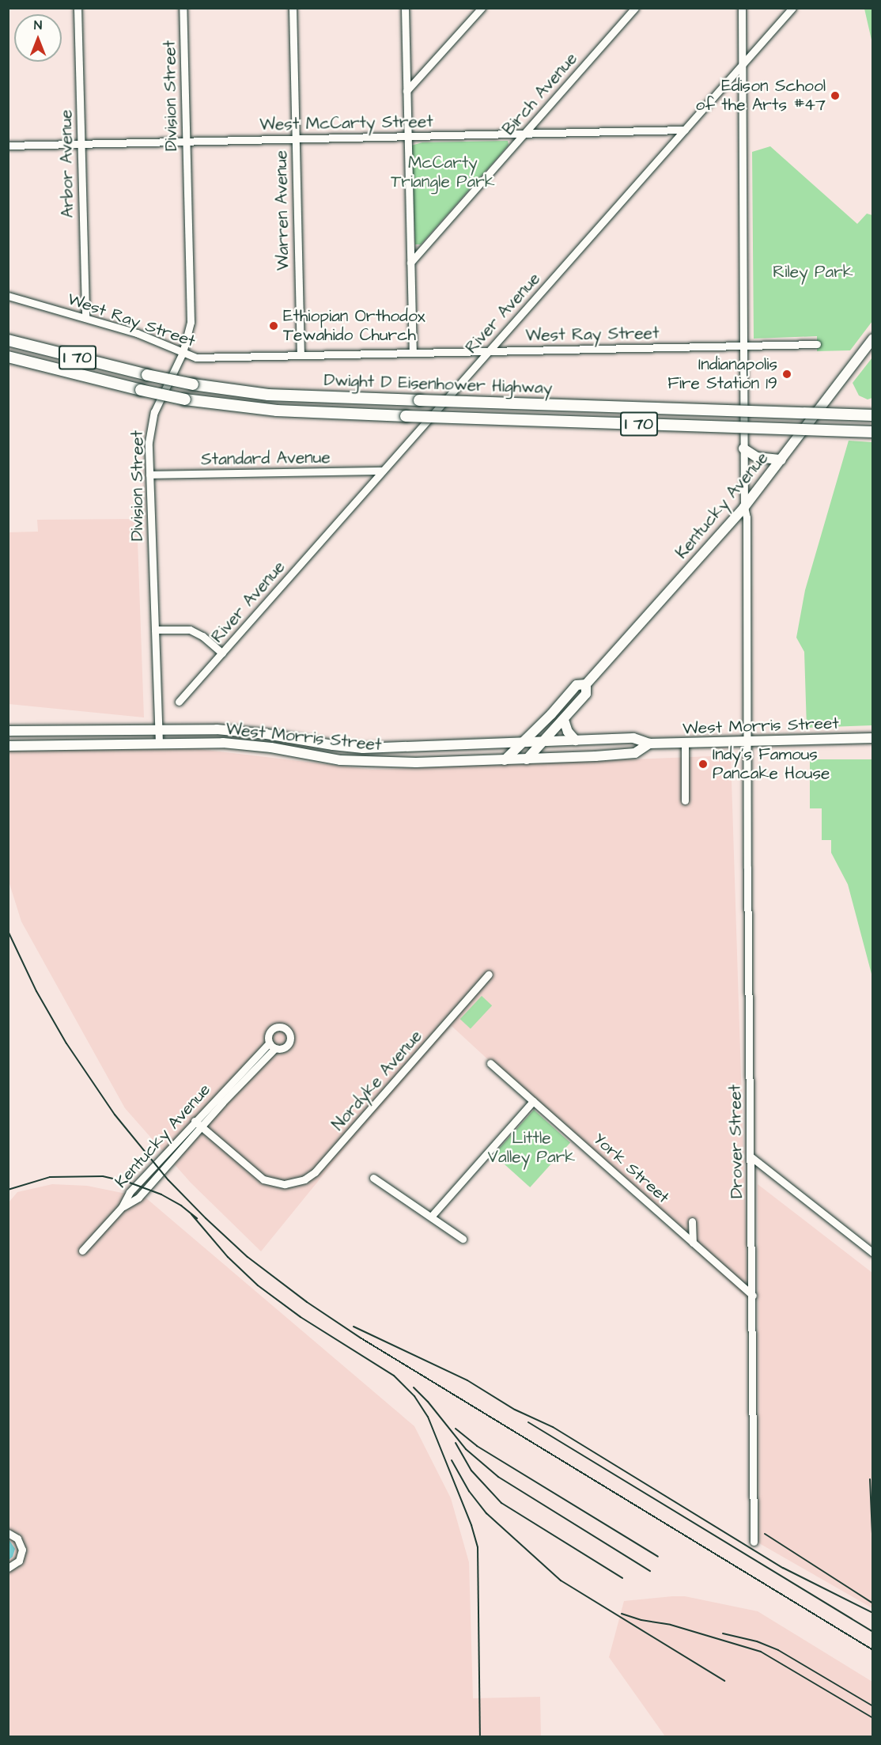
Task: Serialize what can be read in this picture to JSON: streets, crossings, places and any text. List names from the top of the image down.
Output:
{
  "streets": {
    "highway": ["I 70", "Dwight D Eisenhower Highway"],
    "main road": ["Kentucky Avenue", "West Morris Street"],
    "street": [
      "Birch Avenue",
      "Division Street",
      "West McCarty Street",
      "Arbor Avenue",
      "Warren Avenue",
      "River Avenue",
      "West Ray Street",
      "Standard Avenue",
      "Nordyke Avenue",
      "Drover Street",
      "York Street"
    ]
  },
  "crossings": [
    ["Birch Avenue", "West McCarty Street"],
    ["Division Street", "West McCarty Street"],
    ["Division Street", "West Ray Street"],
    ["Division Street", "Standard Avenue"],
    ["Division Street", "West Morris Street"],
    ["West McCarty Street", "Arbor Avenue"],
    ["West McCarty Street", "Warren Avenue"],
    ["West McCarty Street", "River Avenue"],
    ["Arbor Avenue", "West Ray Street"],
    ["Warren Avenue", "West Ray Street"],
    ["River Avenue", "West Ray Street"],
    ["River Avenue", "Standard Avenue"],
    ["River Avenue", "Drover Street"],
    ["West Ray Street", "Drover Street"],
    ["Kentucky Avenue", "West Morris Street"],
    ["Kentucky Avenue", "Nordyke Avenue"],
    ["Kentucky Avenue", "Drover Street"],
    ["West Morris Street", "Drover Street"],
    ["Drover Street", "York Street"]
  ],
  "parks": ["McCarty Triangle Park", "Riley Park", "Little Valley Park"],
  "places": [
    "Edison School of the Arts #47",
    "Ethiopian Orthodox Tewahido Church",
    "Indianapolis Fire Station 19",
    "Indy's Famous Pancake House"
  ],
  "north": "top"
}
